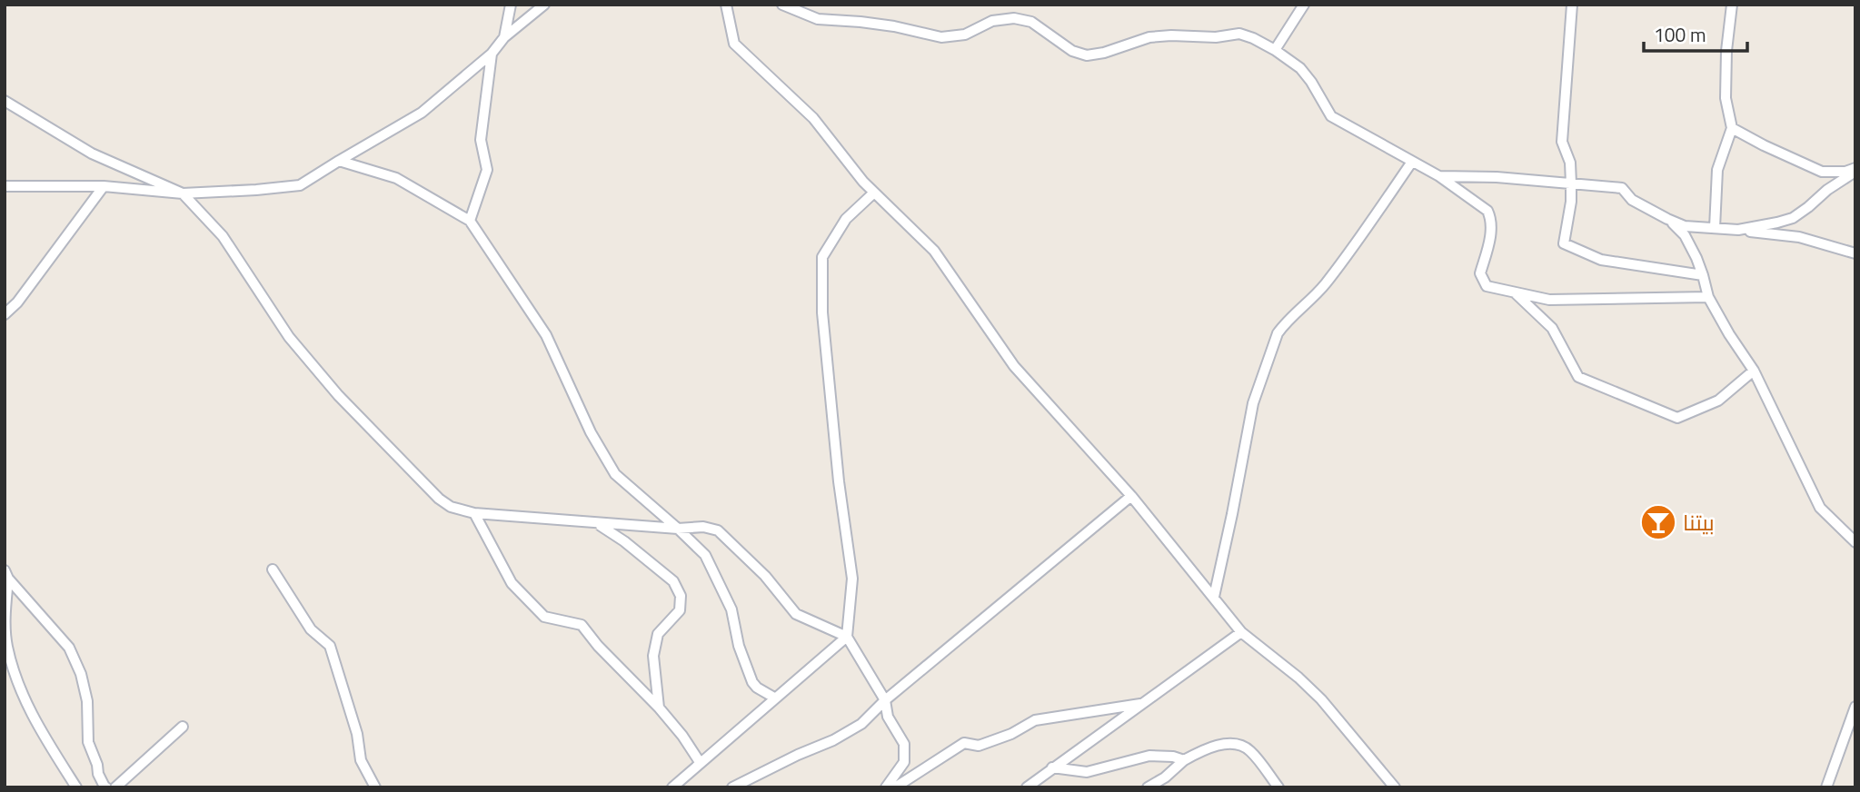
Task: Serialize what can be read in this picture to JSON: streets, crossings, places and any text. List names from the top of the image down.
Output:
{
  "places": {
    "bar": ["بيتنا"]
  },
  "scale_bar": "100 m"
}
